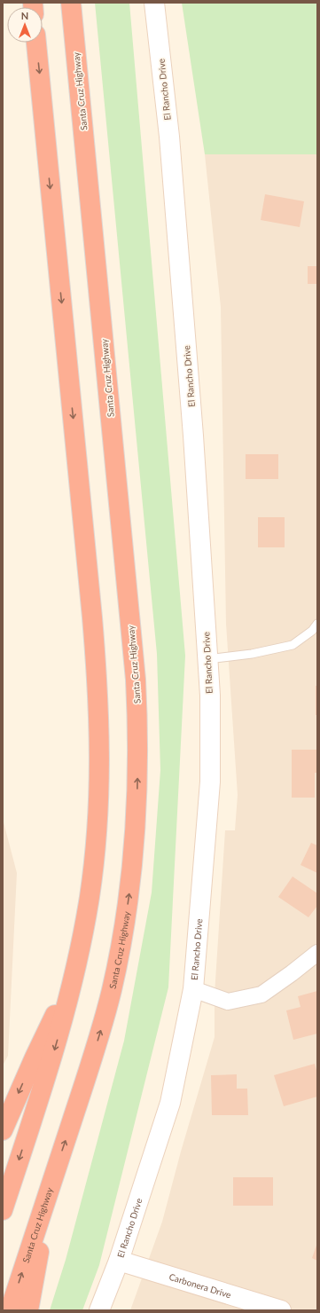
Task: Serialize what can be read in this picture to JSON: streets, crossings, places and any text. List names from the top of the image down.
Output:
{
  "streets": {
    "highway": ["Santa Cruz Highway"],
    "street": ["El Rancho Drive", "Carbonera Drive"]
  },
  "crossings": [
    ["El Rancho Drive", "Carbonera Drive"]
  ],
  "north": "top"
}
